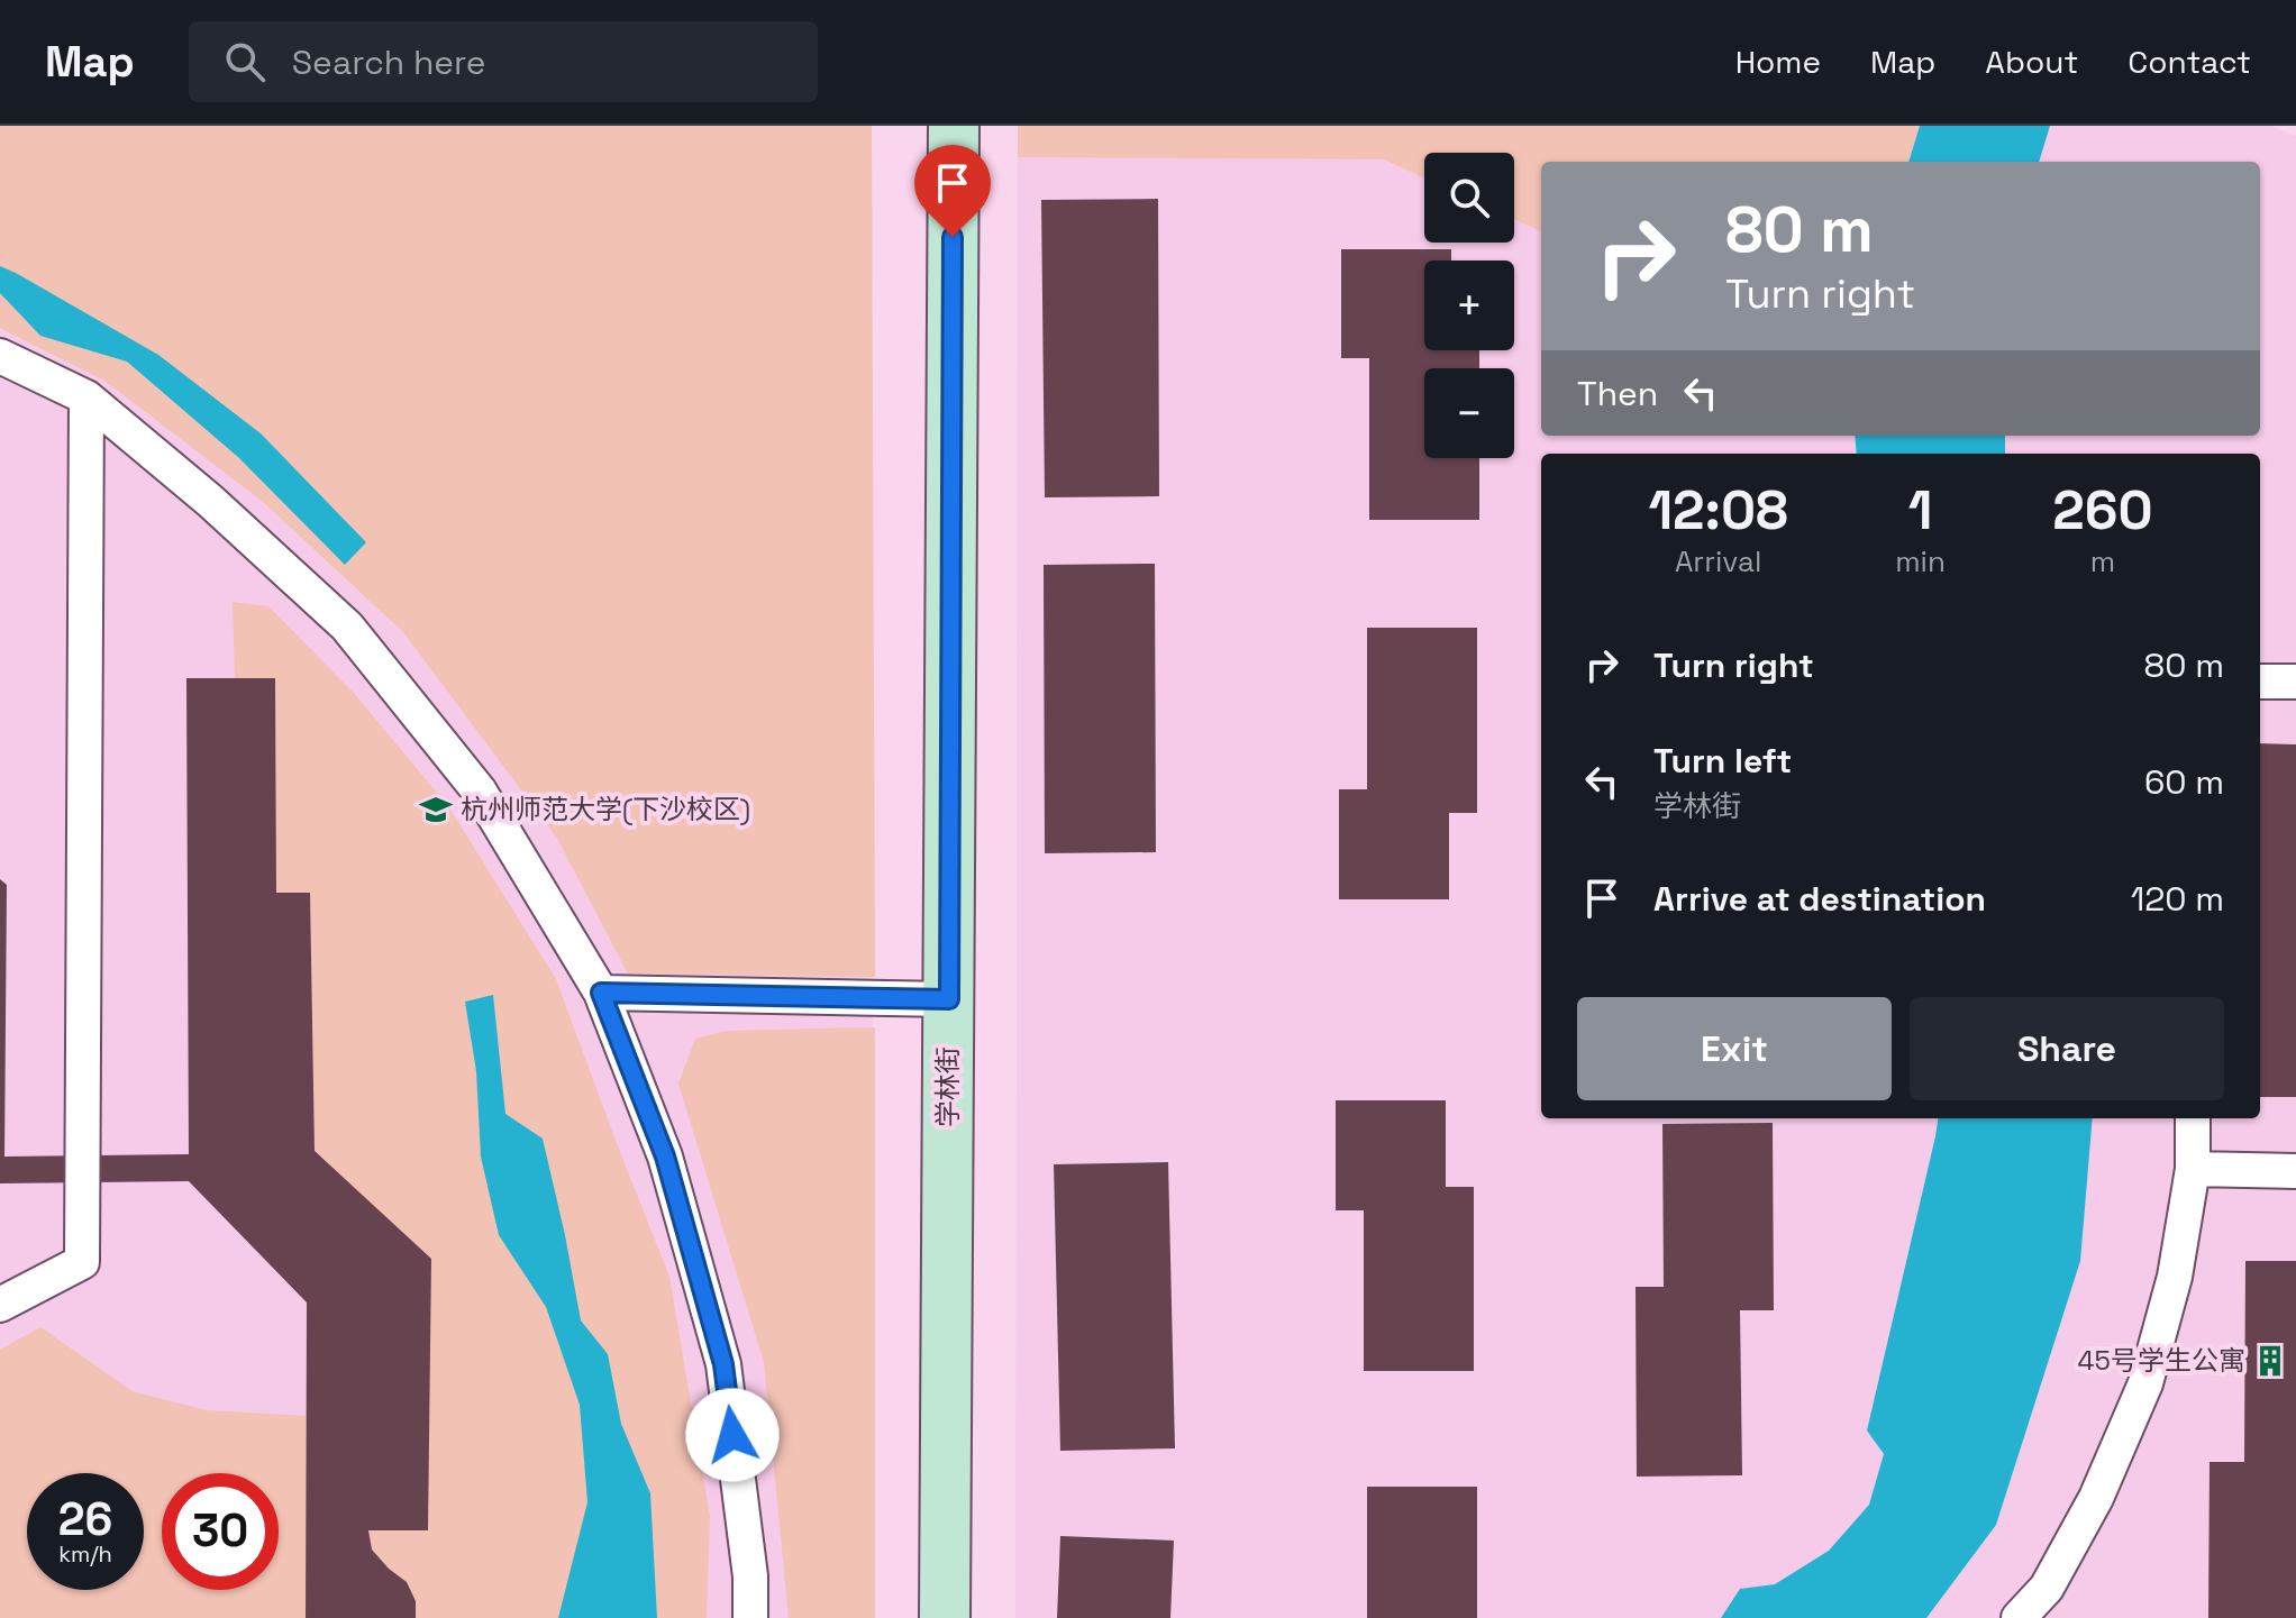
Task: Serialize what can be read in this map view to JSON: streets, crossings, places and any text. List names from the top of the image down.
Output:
{
  "streets": {
    "main road": ["学林街"]
  },
  "places": {
    "school or university": ["杭州师范大学(下沙校区)"],
    "building": ["45号学生公寓"]
  },
  "page": {
    "header": "Map",
    "search": "Search here",
    "nav": [
      "Home",
      "Map",
      "About",
      "Contact"
    ],
    "map_buttons": ["+", "−"],
    "turn": ["80 m", "Turn right"],
    "then": "Then",
    "eta": [
      "12:08",
      "Arrival",
      "1",
      "min",
      "260",
      "m"
    ],
    "list": [
      {
        "name": "Turn right",
        "value": "80 m"
      },
      {
        "name": "Turn left",
        "note": "学林街",
        "value": "60 m"
      },
      {
        "name": "Arrive at destination",
        "value": "120 m"
      }
    ],
    "buttons": ["Exit", "Share"],
    "speed": "26 km/h",
    "limit": "30"
  }
}
